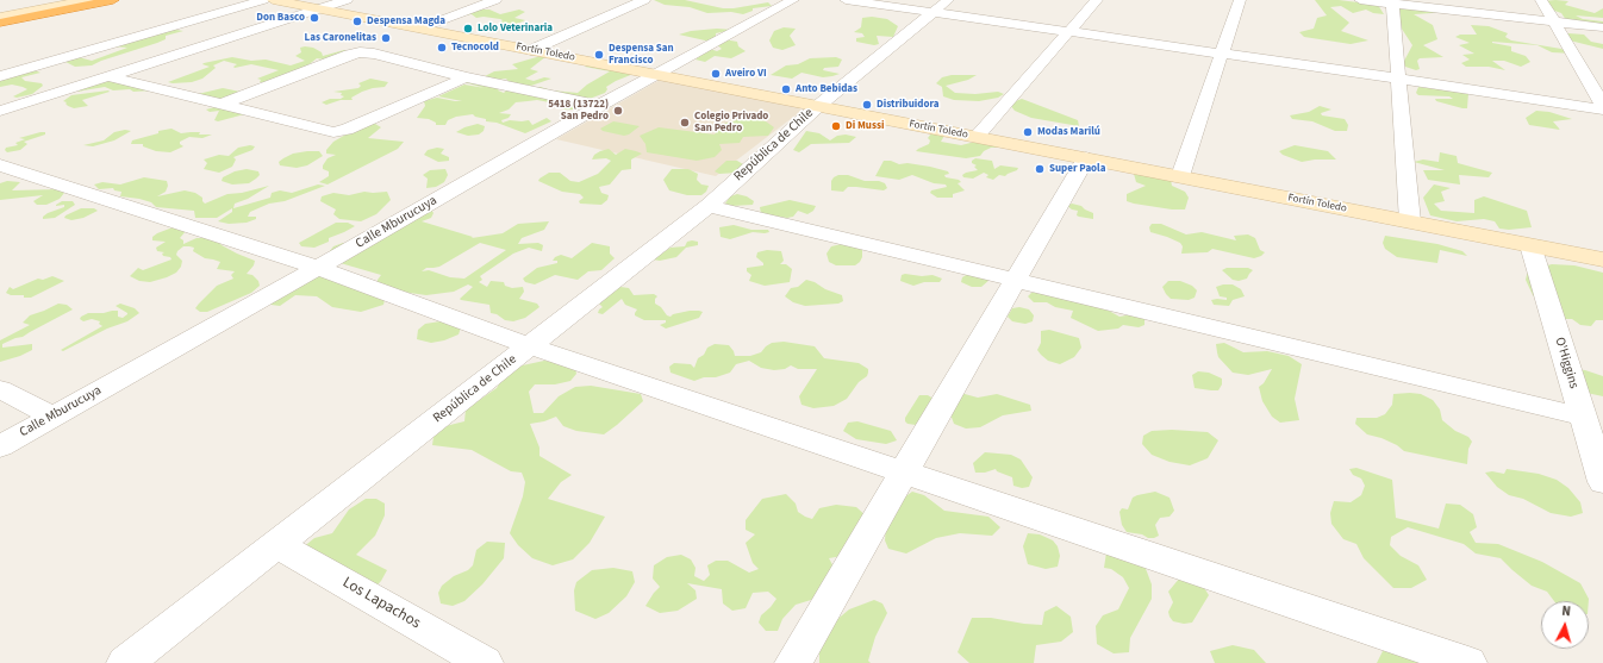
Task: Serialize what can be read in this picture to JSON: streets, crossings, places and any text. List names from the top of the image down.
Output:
{
  "streets": {
    "street": [
      "Fortín Toledo",
      "República de Chile",
      "Calle Mburucuya",
      "O'Higgins",
      "Los Lapachos"
    ]
  },
  "crossings": [
    ["Fortín Toledo", "República de Chile"],
    ["Fortín Toledo", "Calle Mburucuya"],
    ["Fortín Toledo", "O'Higgins"],
    ["República de Chile", "Los Lapachos"]
  ],
  "places": [
    "Don Basco",
    "Despensa Magda",
    "Lolo Veterinaria",
    "Las Caronelitas",
    "Tecnocold",
    "Despensa San Francisco",
    "Aveiro VI",
    "Anto Bebidas",
    "Distribuidora",
    "5418 (13722) San Pedro",
    "Colegio Privado San Pedro",
    "Di Mussi",
    "Modas Marilú",
    "Super Paola"
  ],
  "north": "top"
}
